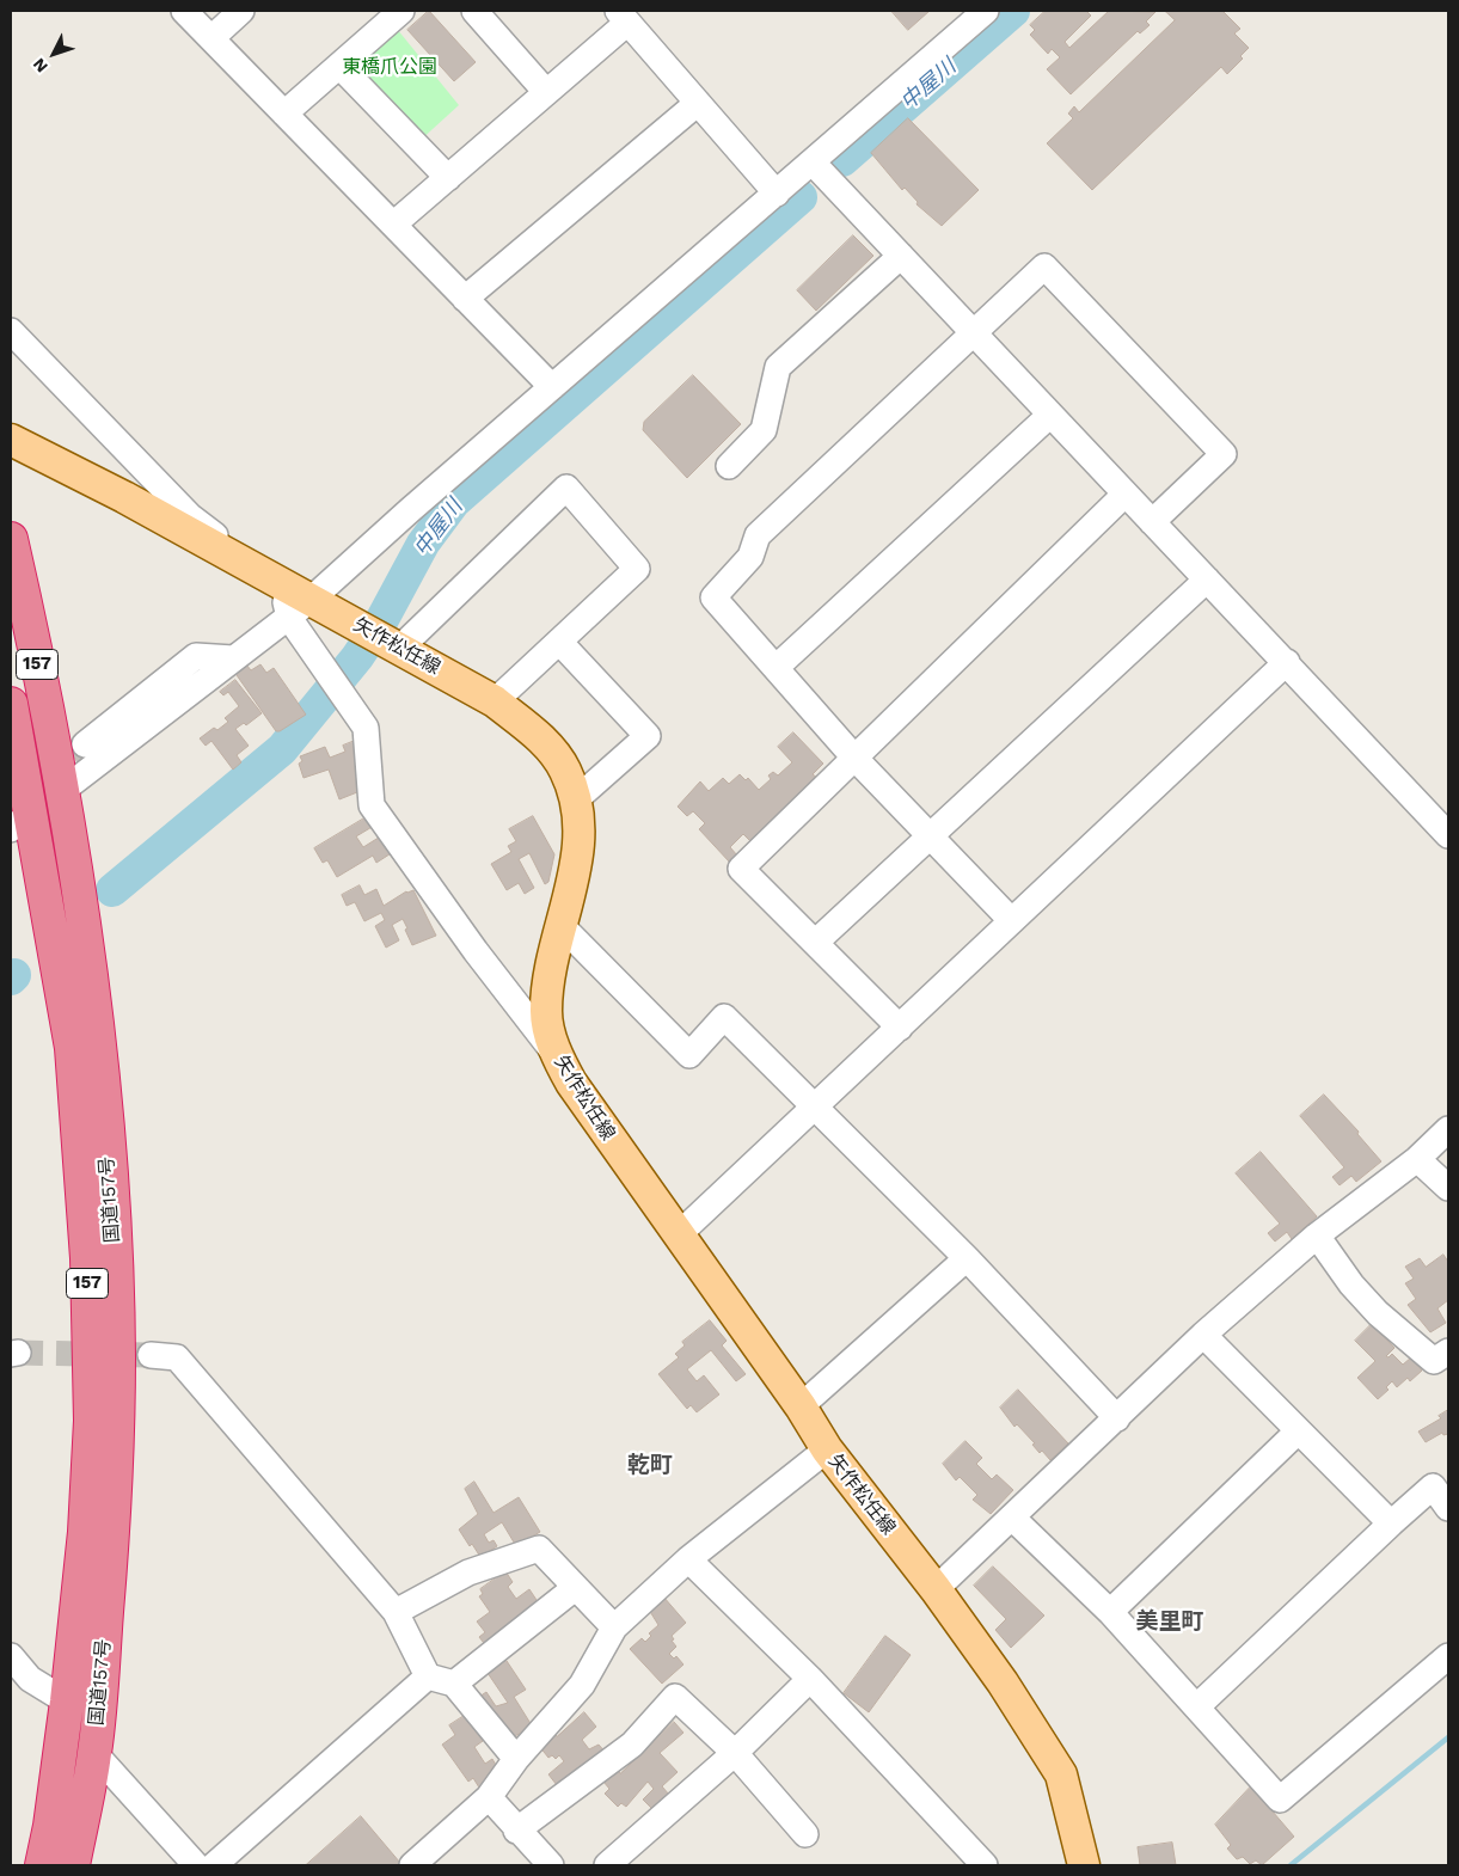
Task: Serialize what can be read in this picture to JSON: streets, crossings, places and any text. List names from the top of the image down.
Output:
{
  "streets": {
    "highway": ["157", "国道157号"],
    "main road": ["矢作松任線"]
  },
  "districts": ["乾町", "美里町"],
  "water": ["中屋川"],
  "parks": ["東橋爪公園"],
  "north": "bottom left"
}
